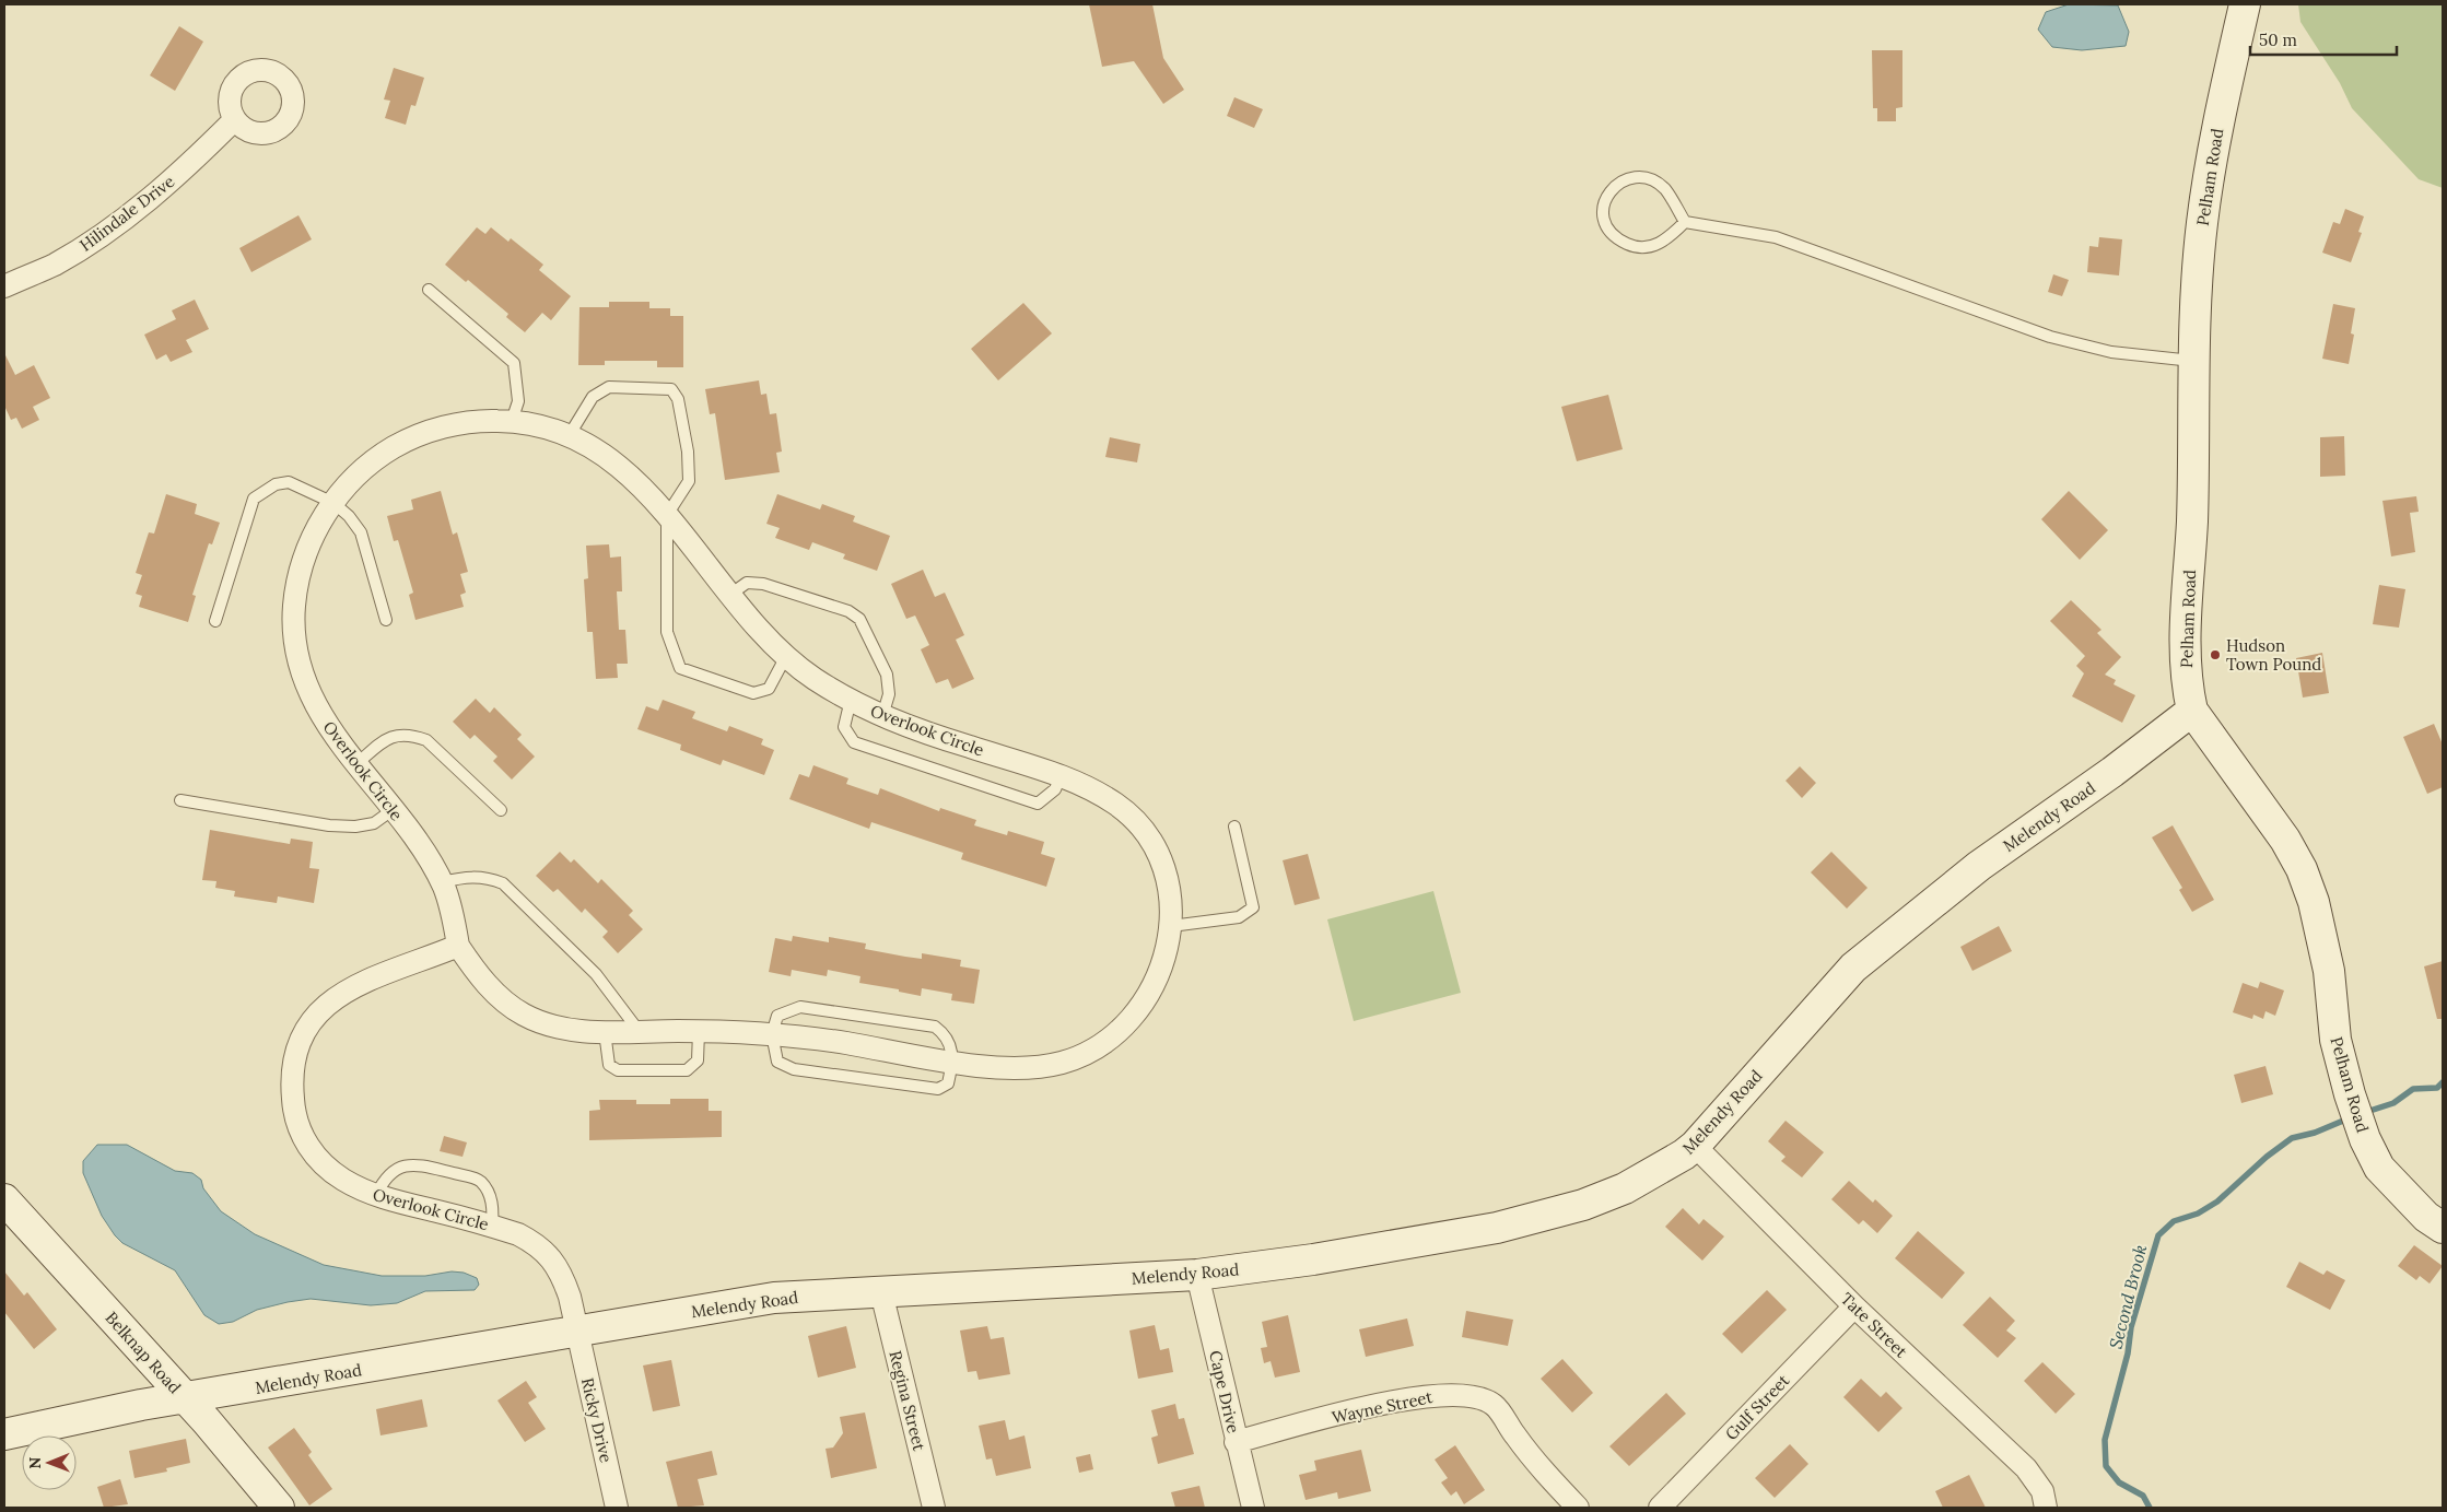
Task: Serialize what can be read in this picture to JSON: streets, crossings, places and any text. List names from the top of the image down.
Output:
{
  "streets": {
    "street": [
      "Pelham Road",
      "Hilindale Drive",
      "Overlook Circle",
      "Melendy Road",
      "Tate Street",
      "Belknap Road",
      "Cape Drive",
      "Regina Street",
      "Wayne Street",
      "Gulf Street",
      "Ricky Drive"
    ]
  },
  "crossings": [
    ["Pelham Road", "Melendy Road"],
    ["Overlook Circle", "Melendy Road"],
    ["Overlook Circle", "Ricky Drive"],
    ["Melendy Road", "Tate Street"],
    ["Melendy Road", "Belknap Road"],
    ["Melendy Road", "Cape Drive"],
    ["Melendy Road", "Regina Street"],
    ["Melendy Road", "Ricky Drive"],
    ["Tate Street", "Gulf Street"],
    ["Cape Drive", "Wayne Street"]
  ],
  "water": ["Second Brook"],
  "places": ["Hudson Town Pound"],
  "scale_bar": "50 m",
  "north": "left"
}
